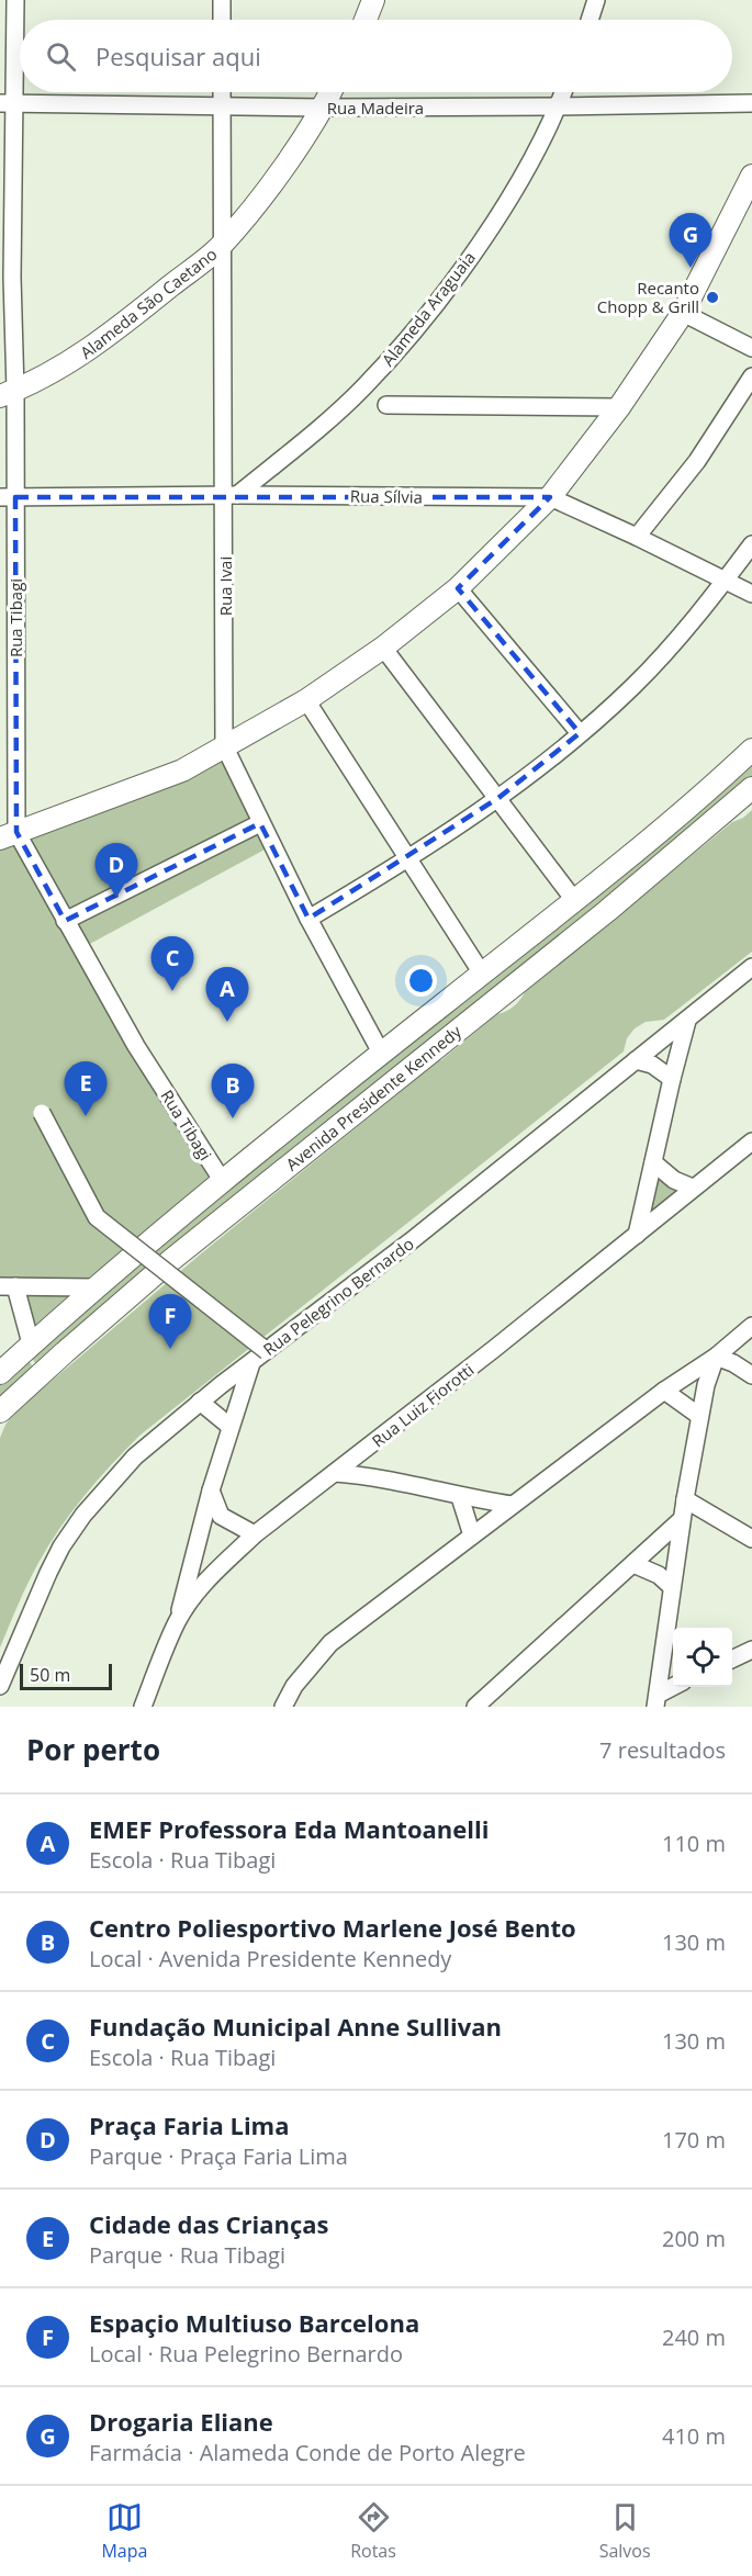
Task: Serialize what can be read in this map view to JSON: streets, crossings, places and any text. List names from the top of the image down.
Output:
{
  "streets": {
    "main road": ["Alameda São Caetano", "Avenida Presidente Kennedy"],
    "street": [
      "Rua Madeira",
      "Alameda Araguaia",
      "Rua Sílvia",
      "Rua Ivai",
      "Rua Tibagi",
      "Rua Pelegrino Bernardo",
      "Rua Luiz Fiorotti"
    ]
  },
  "crossings": [
    ["Rua Madeira", "Alameda São Caetano"],
    ["Rua Madeira", "Alameda Araguaia"],
    ["Rua Madeira", "Rua Ivai"],
    ["Rua Madeira", "Rua Tibagi"],
    ["Alameda São Caetano", "Rua Ivai"],
    ["Alameda São Caetano", "Rua Tibagi"],
    ["Alameda Araguaia", "Rua Sílvia"],
    ["Alameda Araguaia", "Rua Ivai"],
    ["Rua Sílvia", "Rua Ivai"],
    ["Rua Sílvia", "Rua Tibagi"],
    ["Rua Ivai", "Avenida Presidente Kennedy"],
    ["Rua Tibagi", "Avenida Presidente Kennedy"]
  ],
  "places": ["Recanto Chopp & Grill"],
  "scale_bar": "50 m",
  "page": {
    "search": "Pesquisar aqui",
    "pins": [
      "G",
      "D",
      "C",
      "A",
      "E",
      "B",
      "F"
    ],
    "scale": "50 m",
    "heading": ["Por perto", "7 resultados"],
    "list": [
      {
        "mark": "A",
        "name": "EMEF Professora Eda Mantoanelli",
        "note": "Escola · Rua Tibagi",
        "value": "110 m"
      },
      {
        "mark": "B",
        "name": "Centro Poliesportivo Marlene José Bento",
        "note": "Local · Avenida Presidente Kennedy",
        "value": "130 m"
      },
      {
        "mark": "C",
        "name": "Fundação Municipal Anne Sullivan",
        "note": "Escola · Rua Tibagi",
        "value": "130 m"
      },
      {
        "mark": "D",
        "name": "Praça Faria Lima",
        "note": "Parque · Praça Faria Lima",
        "value": "170 m"
      },
      {
        "mark": "E",
        "name": "Cidade das Crianças",
        "note": "Parque · Rua Tibagi",
        "value": "200 m"
      },
      {
        "mark": "F",
        "name": "Espaçio Multiuso Barcelona",
        "note": "Local · Rua Pelegrino Bernardo",
        "value": "240 m"
      },
      {
        "mark": "G",
        "name": "Drogaria Eliane",
        "note": "Farmácia · Alameda Conde de Porto Alegre",
        "value": "410 m"
      }
    ],
    "nav": ["Mapa", "Rotas", "Salvos"]
  }
}
